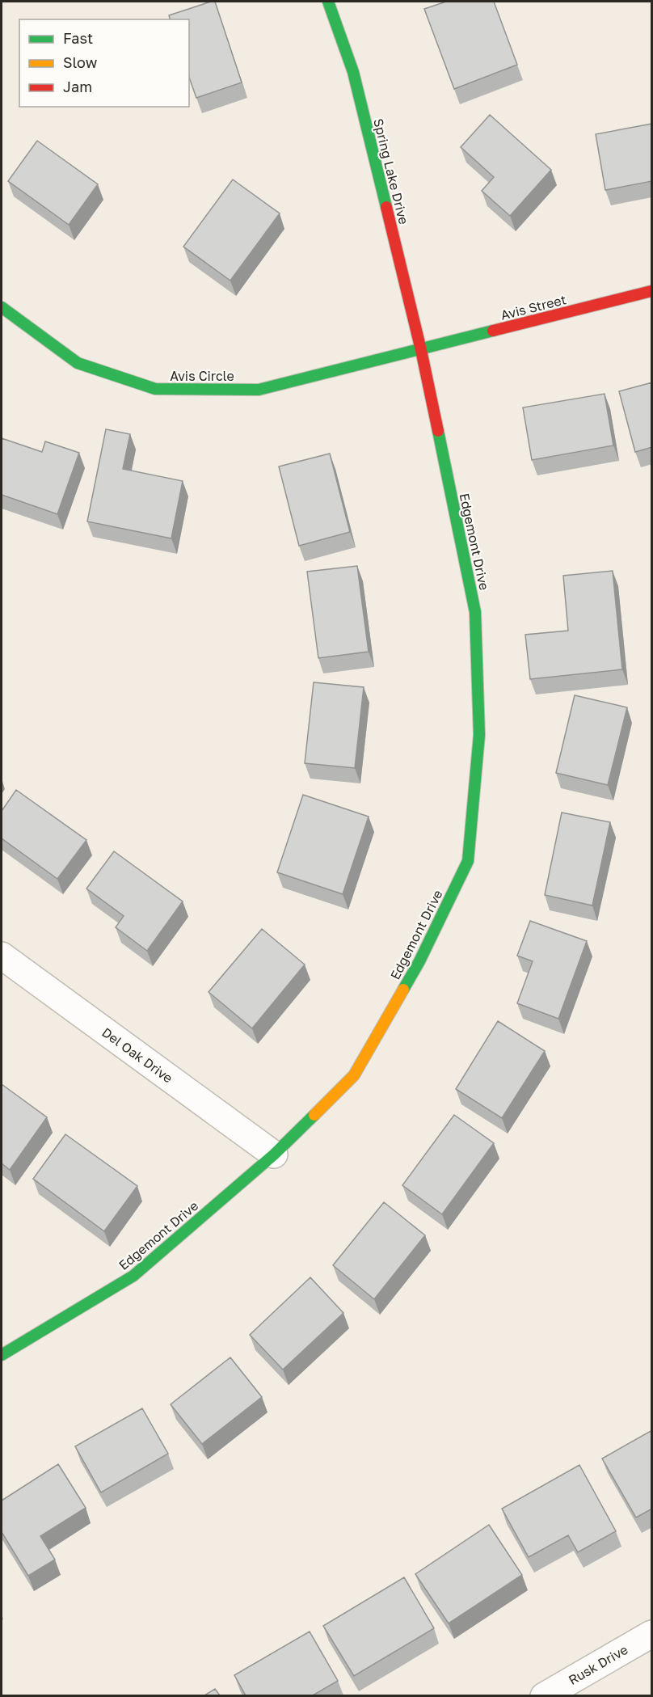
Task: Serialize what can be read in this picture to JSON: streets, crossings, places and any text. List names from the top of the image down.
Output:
{
  "streets": {
    "street": [
      "Spring Lake Drive",
      "Avis Street",
      "Avis Circle",
      "Edgemont Drive",
      "Del Oak Drive",
      "Rusk Drive"
    ]
  },
  "crossings": [
    ["Spring Lake Drive", "Avis Street"],
    ["Spring Lake Drive", "Avis Circle"],
    ["Spring Lake Drive", "Edgemont Drive"],
    ["Avis Street", "Avis Circle"],
    ["Avis Street", "Edgemont Drive"],
    ["Avis Circle", "Edgemont Drive"],
    ["Edgemont Drive", "Del Oak Drive"]
  ],
  "legend": ["Fast", "Slow", "Jam"]
}
